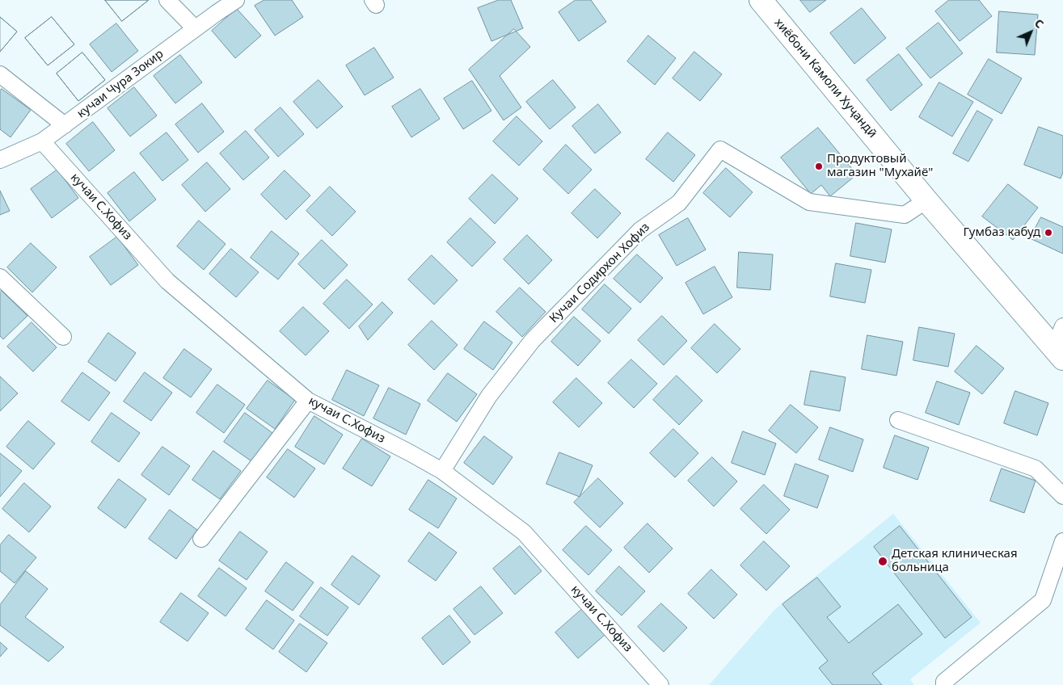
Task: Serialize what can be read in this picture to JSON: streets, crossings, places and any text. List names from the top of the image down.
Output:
{
  "streets": {
    "main road": ["хиёбони Камоли Хуҷандӣ"],
    "street": ["кучаи Чура Зокир", "кучаи С.Хофиз", "Кучаи Содирхон Хофиз"]
  },
  "crossings": [
    ["хиёбони Камоли Хуҷандӣ", "Кучаи Содирхон Хофиз"],
    ["кучаи Чура Зокир", "кучаи С.Хофиз"],
    ["кучаи С.Хофиз", "Кучаи Содирхон Хофиз"]
  ],
  "places": ["Продуктовый магазин \"Мухайё\"", "Гумбаз кабуд", "Детская клиническая больница"],
  "north": "top right"
}
